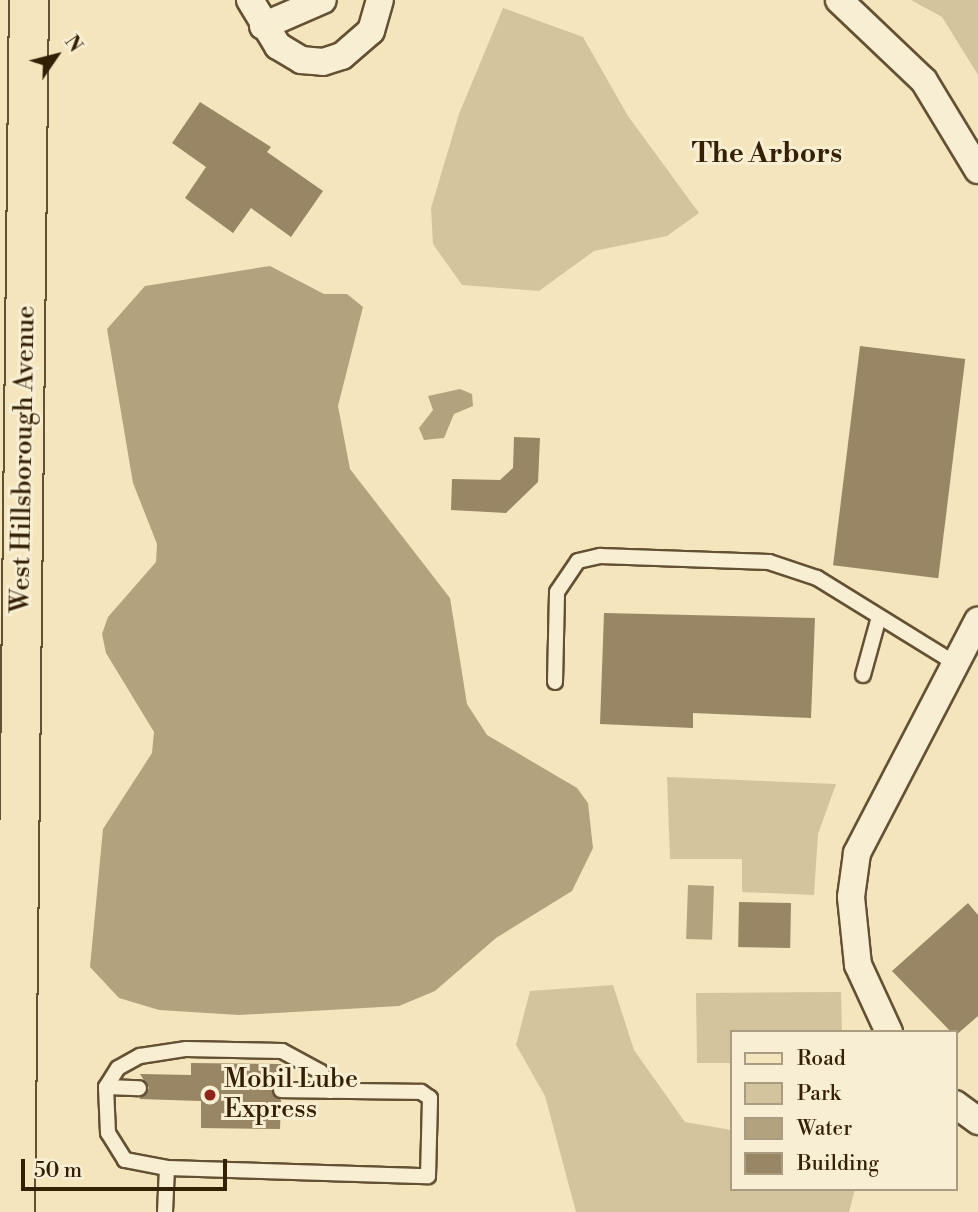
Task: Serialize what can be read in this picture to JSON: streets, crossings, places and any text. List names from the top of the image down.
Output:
{
  "streets": {
    "main road": ["West Hillsborough Avenue"]
  },
  "districts": ["The Arbors"],
  "places": ["Mobil Lube Express"],
  "legend": [
    "Road",
    "Park",
    "Water",
    "Building"
  ],
  "scale_bar": "50 m",
  "north": "top right"
}
